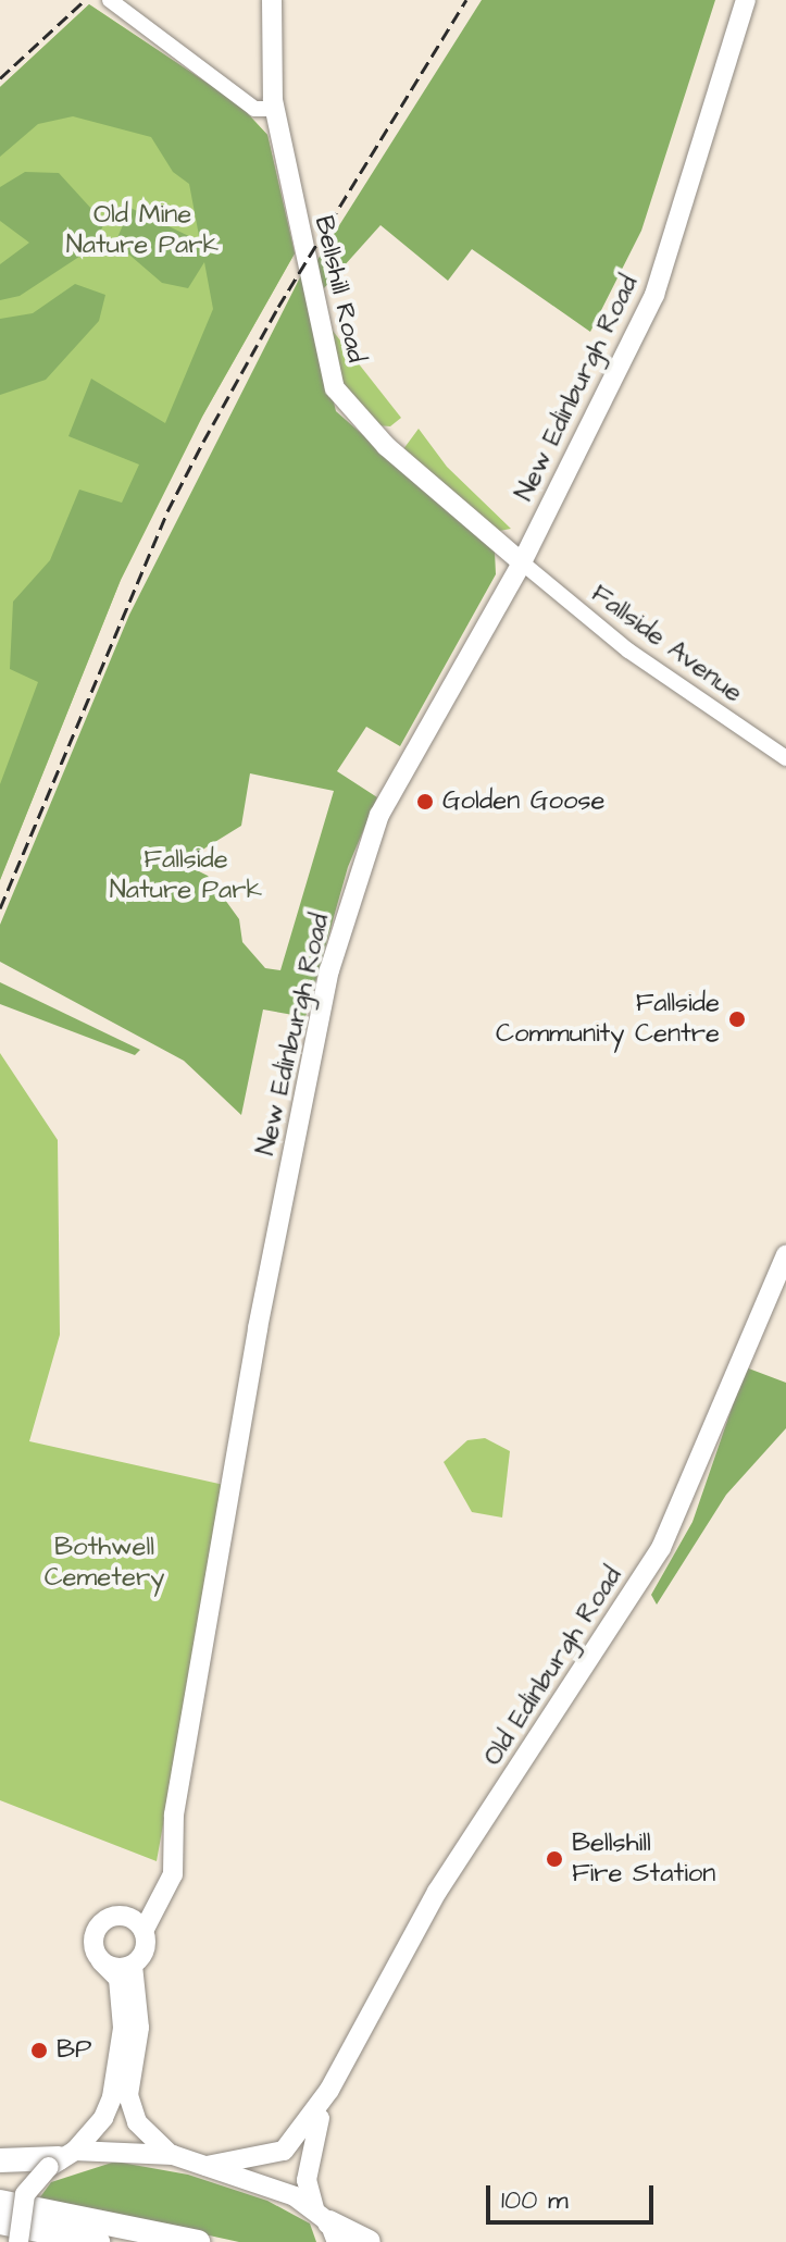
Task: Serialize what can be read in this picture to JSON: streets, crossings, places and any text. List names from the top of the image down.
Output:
{
  "streets": {
    "main road": ["Bellshill Road", "New Edinburgh Road", "Old Edinburgh Road"],
    "street": ["Fallside Avenue"]
  },
  "crossings": [
    ["Bellshill Road", "New Edinburgh Road"],
    ["Bellshill Road", "Fallside Avenue"],
    ["New Edinburgh Road", "Fallside Avenue"]
  ],
  "parks": ["Old Mine Nature Park", "Fallside Nature Park", "Bothwell Cemetery"],
  "places": [
    "Golden Goose",
    "Fallside Community Centre",
    "Bellshill Fire Station",
    "BP"
  ],
  "scale_bar": "100 m"
}
